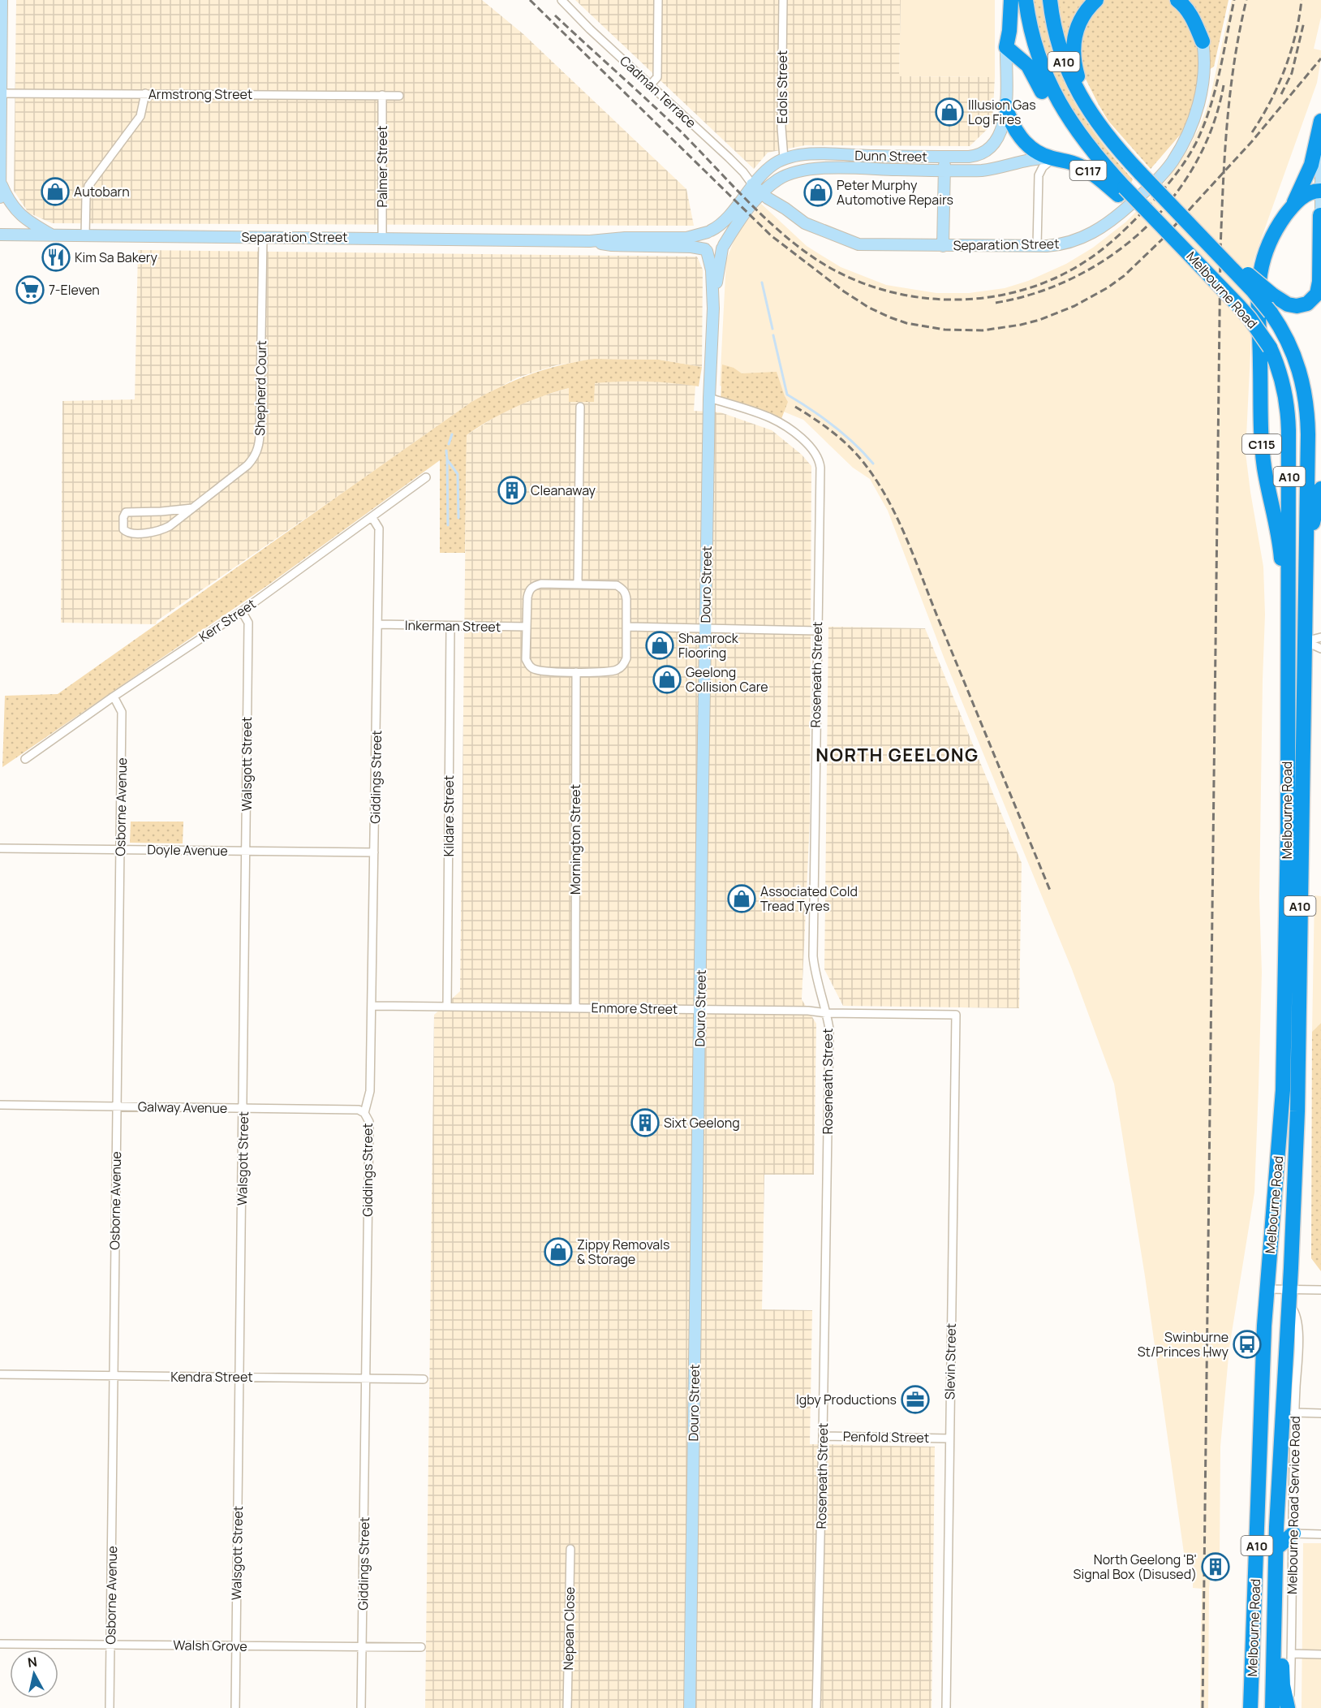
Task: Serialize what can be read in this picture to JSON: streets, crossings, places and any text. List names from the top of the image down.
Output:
{
  "streets": {
    "highway": [
      "A10",
      "C117",
      "Melbourne Road",
      "C115"
    ],
    "main road": [
      "Edols Street",
      "Dunn Street",
      "Separation Street",
      "Douro Street"
    ],
    "street": [
      "Cadman Terrace",
      "Armstrong Street",
      "Palmer Street",
      "Shepherd Court",
      "Kerr Street",
      "Inkerman Street",
      "Roseneath Street",
      "Walsgott Street",
      "Giddings Street",
      "Osborne Avenue",
      "Kildare Street",
      "Mornington Street",
      "Doyle Avenue",
      "Enmore Street",
      "Galway Avenue",
      "Slevin Street",
      "Kendra Street",
      "Penfold Street",
      "Melbourne Road Service Road",
      "Nepean Close",
      "Walsh Grove"
    ]
  },
  "crossings": [
    ["A10", "C117"],
    ["Edols Street", "Dunn Street"],
    ["Cadman Terrace", "Dunn Street"],
    ["Cadman Terrace", "Separation Street"],
    ["Armstrong Street", "Palmer Street"],
    ["Dunn Street", "C117"],
    ["Dunn Street", "Separation Street"],
    ["Palmer Street", "Separation Street"],
    ["C117", "Separation Street"],
    ["C117", "Melbourne Road"],
    ["C117", "Douro Street"],
    ["Separation Street", "Shepherd Court"],
    ["Separation Street", "Douro Street"],
    ["Melbourne Road", "C115"],
    ["Melbourne Road", "Melbourne Road Service Road"],
    ["Douro Street", "Roseneath Street"],
    ["Douro Street", "Enmore Street"],
    ["Kerr Street", "Walsgott Street"],
    ["Kerr Street", "Giddings Street"],
    ["Kerr Street", "Osborne Avenue"],
    ["Inkerman Street", "Giddings Street"],
    ["Inkerman Street", "Kildare Street"],
    ["Inkerman Street", "Mornington Street"],
    ["Roseneath Street", "Enmore Street"],
    ["Roseneath Street", "Penfold Street"],
    ["Walsgott Street", "Doyle Avenue"],
    ["Walsgott Street", "Galway Avenue"],
    ["Walsgott Street", "Kendra Street"],
    ["Walsgott Street", "Walsh Grove"],
    ["Giddings Street", "Doyle Avenue"],
    ["Giddings Street", "Enmore Street"],
    ["Giddings Street", "Galway Avenue"],
    ["Giddings Street", "Kendra Street"],
    ["Giddings Street", "Walsh Grove"],
    ["Osborne Avenue", "Doyle Avenue"],
    ["Osborne Avenue", "Galway Avenue"],
    ["Osborne Avenue", "Kendra Street"],
    ["Osborne Avenue", "Walsh Grove"],
    ["Kildare Street", "Enmore Street"],
    ["Mornington Street", "Enmore Street"],
    ["Enmore Street", "Slevin Street"],
    ["Slevin Street", "Penfold Street"]
  ],
  "districts": ["NORTH GEELONG"],
  "places": {
    "shop": [
      "Illusion Gas Log Fires",
      "Autobarn",
      "Peter Murphy Automotive Repairs",
      "Shamrock Flooring",
      "Geelong Collision Care",
      "Associated Cold Tread Tyres",
      "Zippy Removals & Storage"
    ],
    "restaurant": ["Kim Sa Bakery"],
    "supermarket": ["7-Eleven"],
    "building": ["Cleanaway", "Sixt Geelong", "North Geelong 'B' Signal Box (Disused)"],
    "bus stop": ["Swinburne St/Princes Hwy"],
    "office": ["Igby Productions"]
  },
  "north": "top"
}
